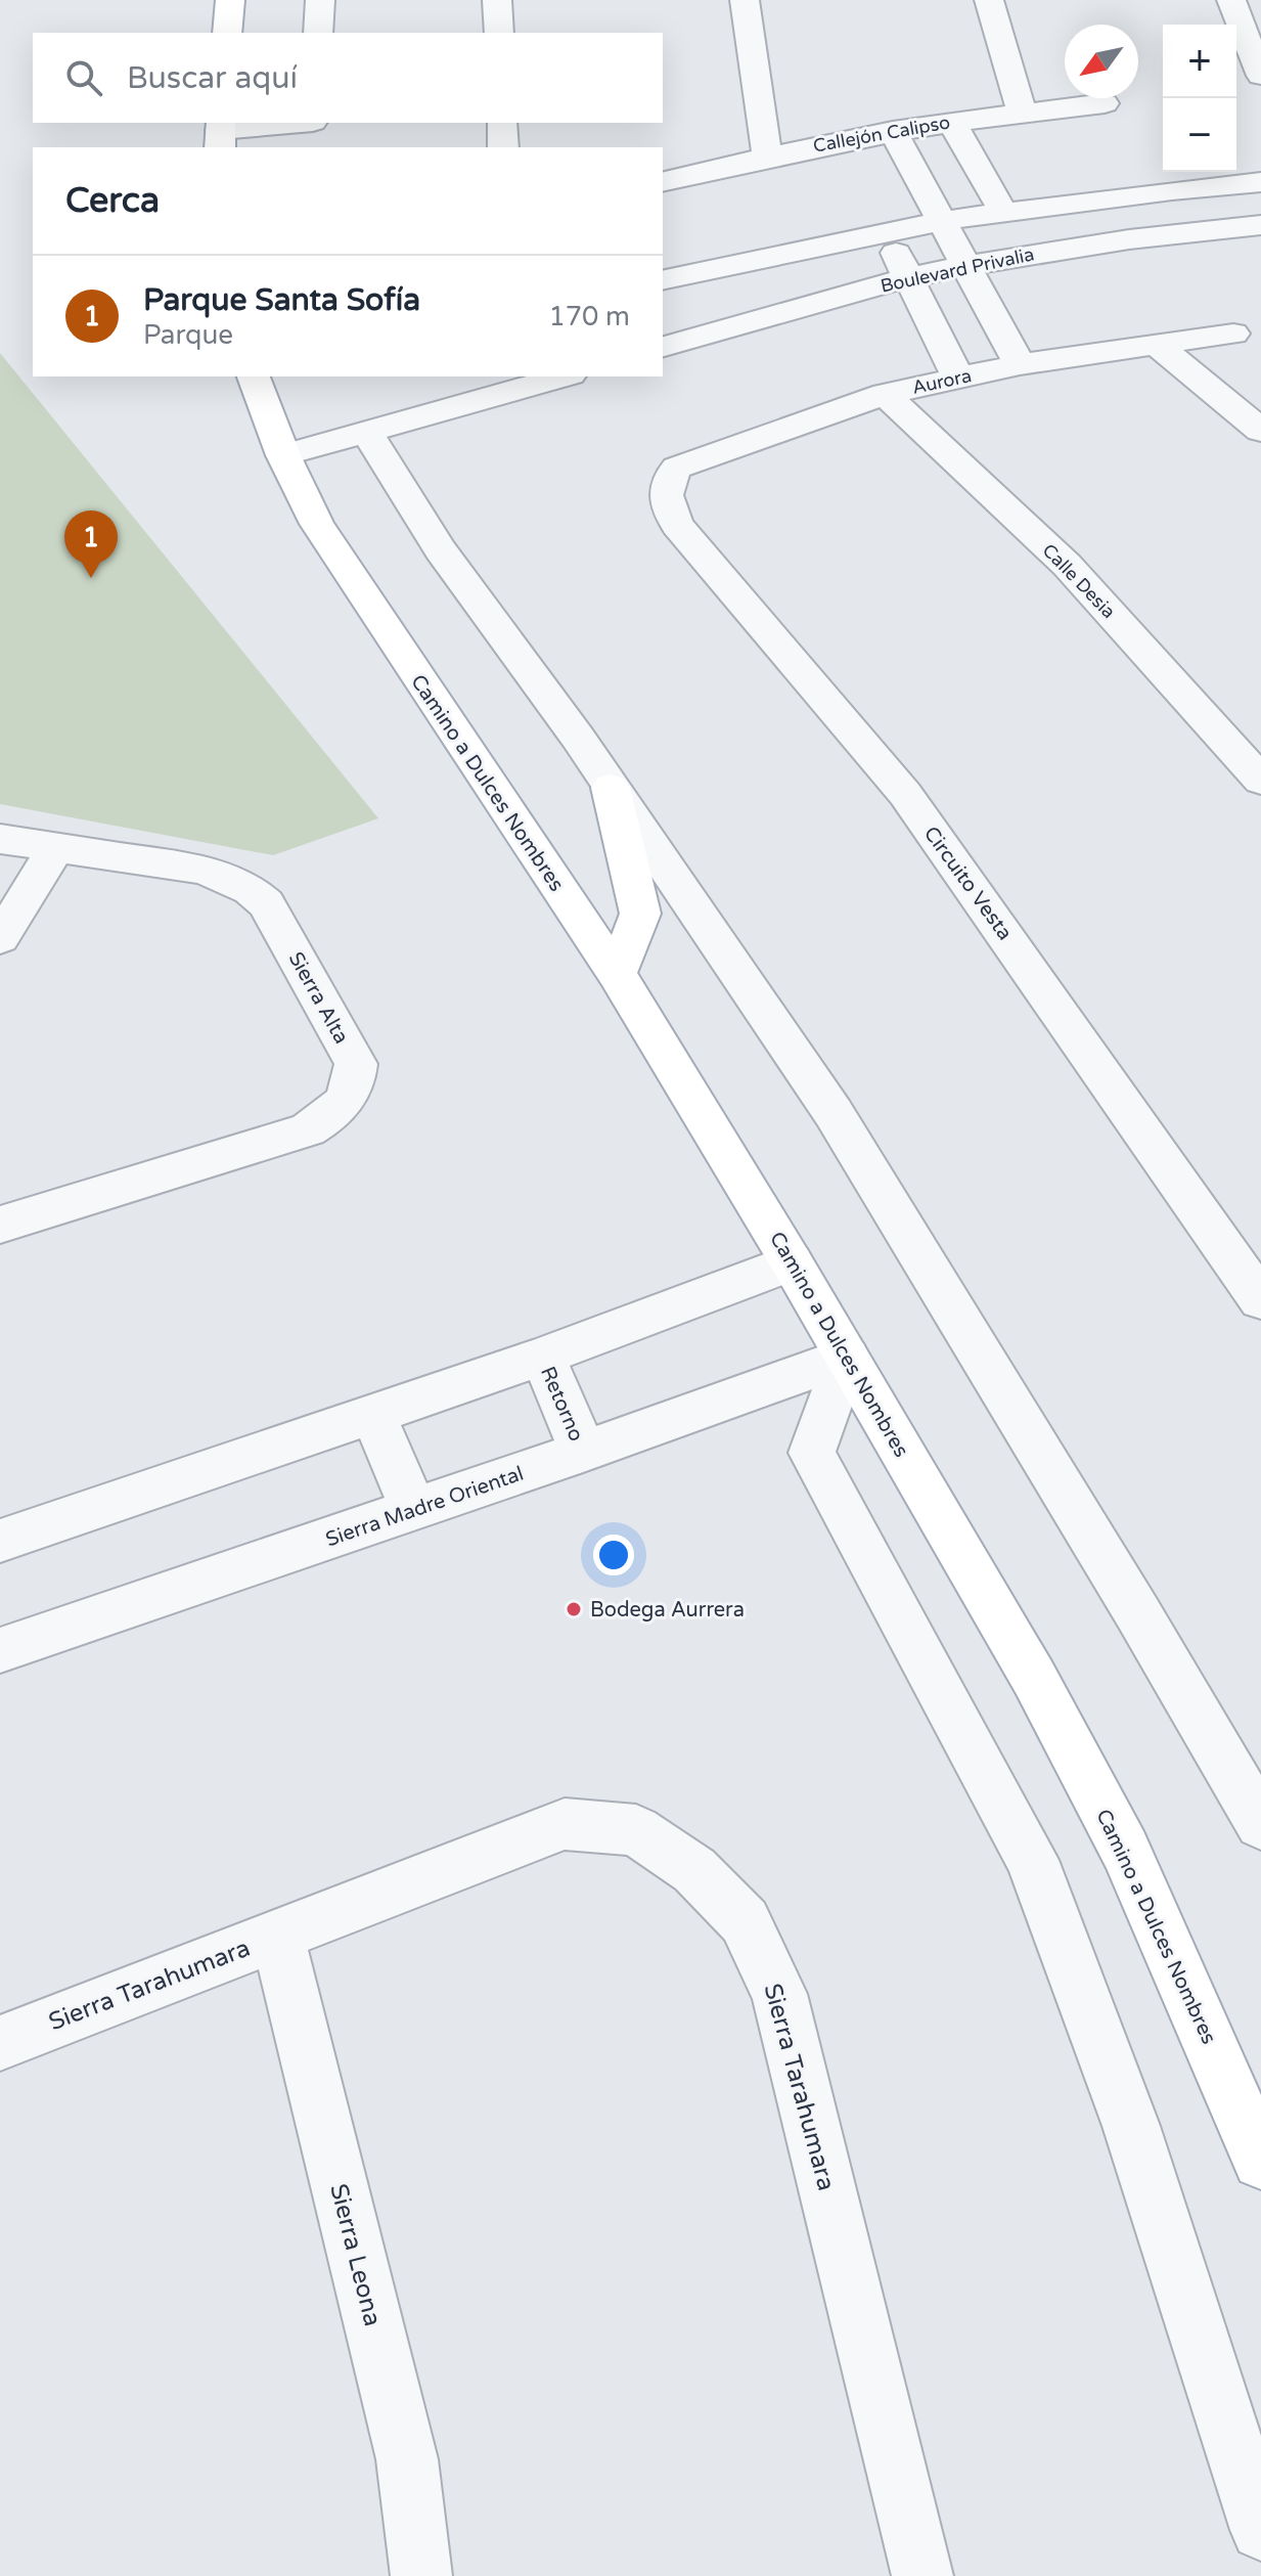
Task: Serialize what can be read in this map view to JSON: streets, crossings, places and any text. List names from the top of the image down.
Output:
{
  "streets": {
    "main road": ["Camino a Dulces Nombres"],
    "street": [
      "Callejón Calipso",
      "Boulevard Privalia",
      "Aurora",
      "Calle Desia",
      "Circuito Vesta",
      "Sierra Alta",
      "Retorno",
      "Sierra Madre Oriental",
      "Sierra Tarahumara",
      "Sierra Leona"
    ]
  },
  "crossings": [
    ["Aurora", "Calle Desia"],
    ["Aurora", "Circuito Vesta"],
    ["Camino a Dulces Nombres", "Sierra Madre Oriental"],
    ["Retorno", "Sierra Madre Oriental"],
    ["Sierra Tarahumara", "Sierra Leona"]
  ],
  "places": ["Bodega Aurrera"],
  "north": "bottom left",
  "page": {
    "map_buttons": ["+", "−"],
    "search": "Buscar aquí",
    "heading": "Cerca",
    "list": [
      {
        "mark": "1",
        "name": "Parque Santa Sofía",
        "note": "Parque",
        "value": "170 m"
      }
    ],
    "pins": "1"
  }
}
